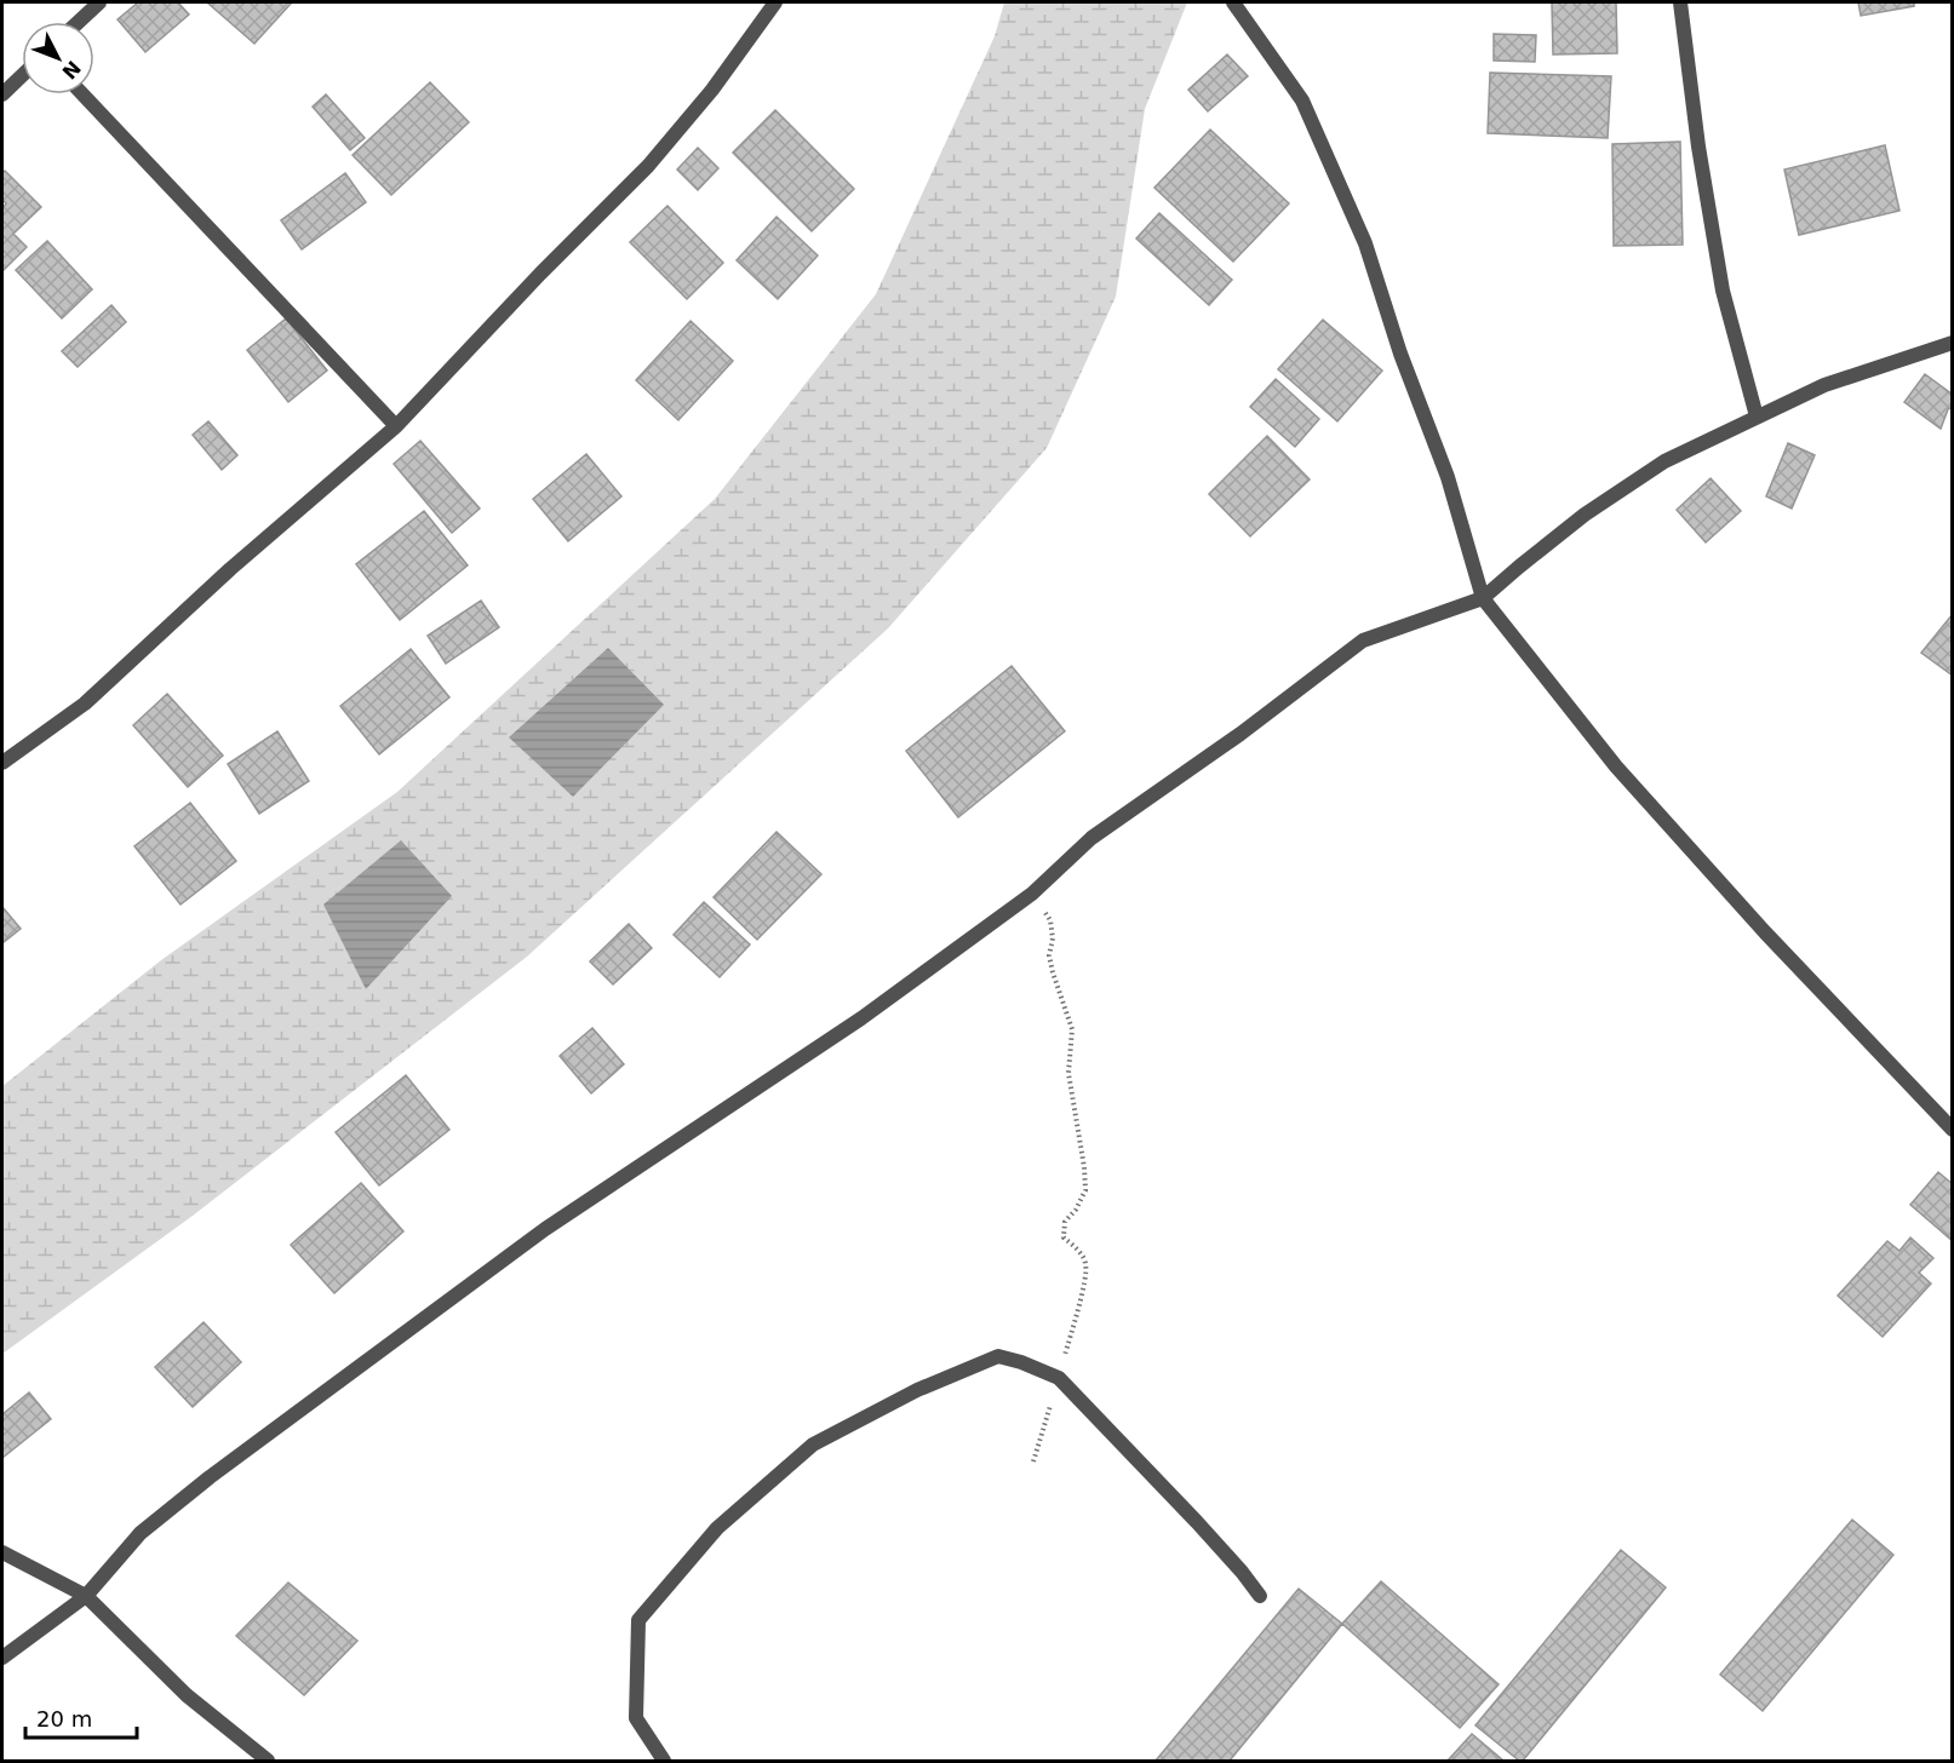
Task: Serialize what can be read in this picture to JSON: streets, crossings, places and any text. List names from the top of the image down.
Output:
{
  "scale_bar": "20 m",
  "north": "bottom right"
}
